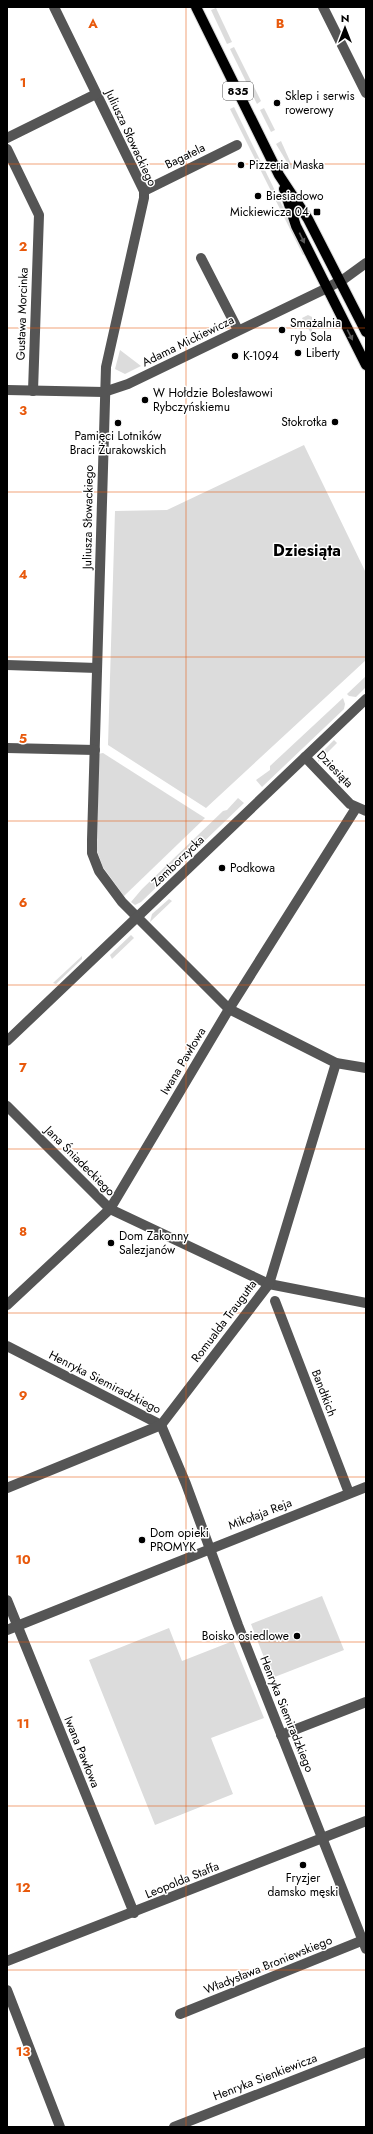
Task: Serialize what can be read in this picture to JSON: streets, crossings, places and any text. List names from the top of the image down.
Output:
{
  "streets": {
    "main road": ["835"],
    "street": [
      "Juliusza Słowackiego",
      "Bagatela",
      "Gustawa Morcinka",
      "Adama Mickiewicza",
      "Dziesiąta",
      "Zemborzycka",
      "Iwana Pawłowa",
      "Jana Śniadeckiego",
      "Romualda Traugutta",
      "Henryka Siemiradzkiego",
      "Bandtkich",
      "Mikołaja Reja",
      "Leopolda Staffa",
      "Władysława Broniewskiego",
      "Henryka Sienkiewicza"
    ]
  },
  "crossings": [
    ["835", "Adama Mickiewicza"],
    ["Juliusza Słowackiego", "Bagatela"],
    ["Juliusza Słowackiego", "Adama Mickiewicza"],
    ["Juliusza Słowackiego", "Zemborzycka"],
    ["Juliusza Słowackiego", "Iwana Pawłowa"],
    ["Juliusza Słowackiego", "Romualda Traugutta"],
    ["Gustawa Morcinka", "Adama Mickiewicza"],
    ["Dziesiąta", "Zemborzycka"],
    ["Dziesiąta", "Iwana Pawłowa"],
    ["Iwana Pawłowa", "Jana Śniadeckiego"],
    ["Iwana Pawłowa", "Mikołaja Reja"],
    ["Iwana Pawłowa", "Leopolda Staffa"],
    ["Jana Śniadeckiego", "Romualda Traugutta"],
    ["Romualda Traugutta", "Henryka Siemiradzkiego"],
    ["Henryka Siemiradzkiego", "Mikołaja Reja"],
    ["Henryka Siemiradzkiego", "Leopolda Staffa"],
    ["Henryka Siemiradzkiego", "Władysława Broniewskiego"],
    ["Bandtkich", "Mikołaja Reja"]
  ],
  "districts": ["Dziesiąta"],
  "places": {
    "other": [
      "Sklep i serwis rowerowy",
      "Pizzeria Maska",
      "Biesiadowo",
      "Smażalnia ryb Sola",
      "Liberty",
      "K-1094",
      "W Hołdzie Bolesławowi Rybczyńskiemu",
      "Stokrotka",
      "Pamięci Lotników Braci Żurakowskich",
      "Podkowa",
      "Dom Zakonny Salezjanów",
      "Dom opieki PROMYK",
      "Boisko osiedlowe",
      "Fryzjer damsko męski"
    ],
    "transit": ["Mickiewicza 04"]
  },
  "north": "top",
  "grid": {
    "columns": ["A", "B"],
    "rows": [
      "1",
      "2",
      "3",
      "4",
      "5",
      "6",
      "7",
      "8",
      "9",
      "10",
      "11",
      "12",
      "13"
    ]
  }
}
